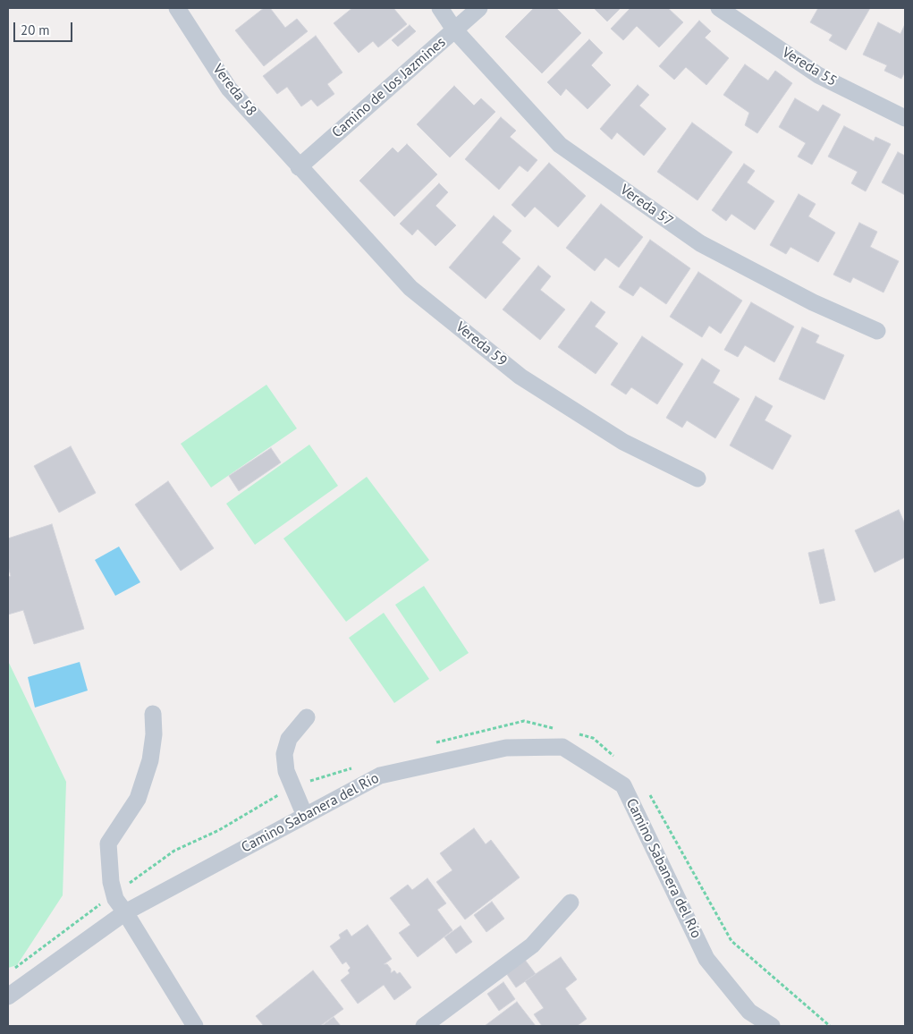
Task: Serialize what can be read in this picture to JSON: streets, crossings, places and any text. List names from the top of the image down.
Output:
{
  "streets": {
    "street": [
      "Vereda 55",
      "Camino de los Jazmines",
      "Vereda 58",
      "Vereda 57",
      "Vereda 59",
      "Camino Sabanera del Río"
    ]
  },
  "crossings": [
    ["Camino de los Jazmines", "Vereda 58"],
    ["Camino de los Jazmines", "Vereda 57"],
    ["Camino de los Jazmines", "Vereda 59"],
    ["Vereda 58", "Vereda 59"]
  ],
  "scale_bar": "20 m"
}
